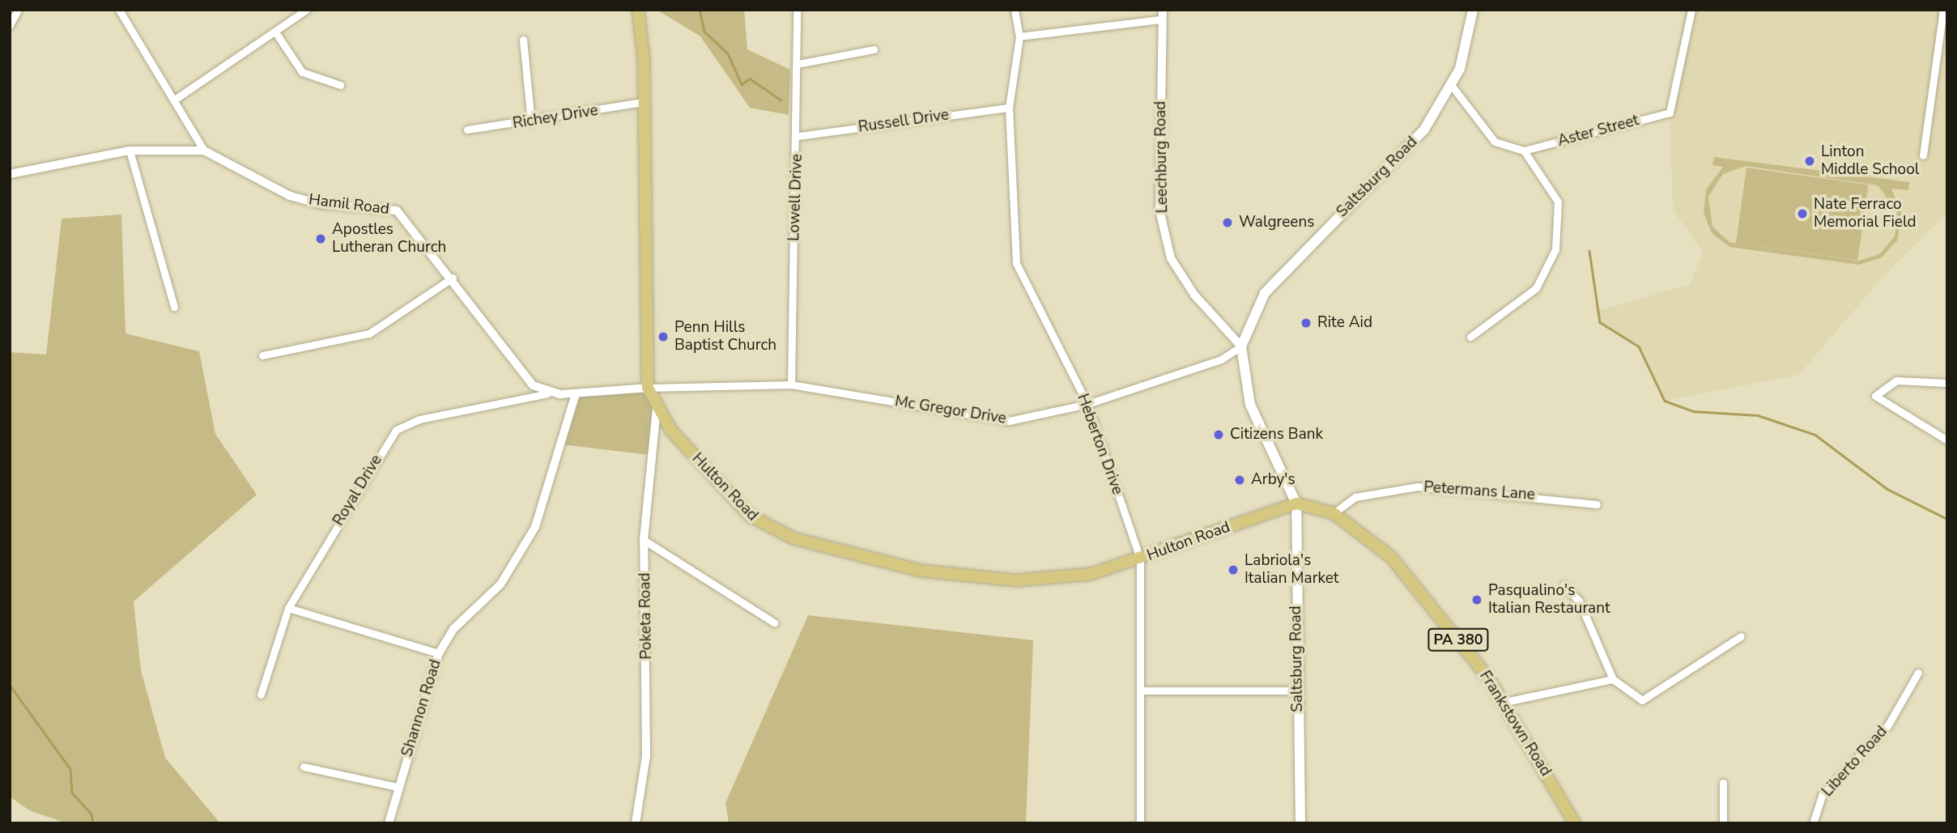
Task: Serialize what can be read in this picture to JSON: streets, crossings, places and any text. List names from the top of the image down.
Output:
{
  "streets": {
    "main road": [
      "Saltsburg Road",
      "Hulton Road",
      "PA 380",
      "Frankstown Road"
    ],
    "street": [
      "Richey Drive",
      "Russell Drive",
      "Aster Street",
      "Leechburg Road",
      "Lowell Drive",
      "Hamil Road",
      "Mc Gregor Drive",
      "Heberton Drive",
      "Royal Drive",
      "Petermans Lane",
      "Poketa Road",
      "Shannon Road",
      "Liberto Road"
    ]
  },
  "crossings": [
    ["Richey Drive", "Hulton Road"],
    ["Russell Drive", "Lowell Drive"],
    ["Russell Drive", "Heberton Drive"],
    ["Leechburg Road", "Saltsburg Road"],
    ["Leechburg Road", "Mc Gregor Drive"],
    ["Saltsburg Road", "Mc Gregor Drive"],
    ["Saltsburg Road", "Hulton Road"],
    ["Saltsburg Road", "Frankstown Road"],
    ["Lowell Drive", "Mc Gregor Drive"],
    ["Hamil Road", "Royal Drive"],
    ["Mc Gregor Drive", "Heberton Drive"],
    ["Mc Gregor Drive", "Hulton Road"],
    ["Heberton Drive", "Hulton Road"],
    ["Hulton Road", "Poketa Road"],
    ["Hulton Road", "Frankstown Road"],
    ["Petermans Lane", "Frankstown Road"]
  ],
  "places": [
    "Linton Middle School",
    "Nate Ferraco Memorial Field",
    "Walgreens",
    "Apostles Lutheran Church",
    "Rite Aid",
    "Penn Hills Baptist Church",
    "Citizens Bank",
    "Arby's",
    "Labriola's Italian Market",
    "Pasqualino's Italian Restaurant"
  ]
}
